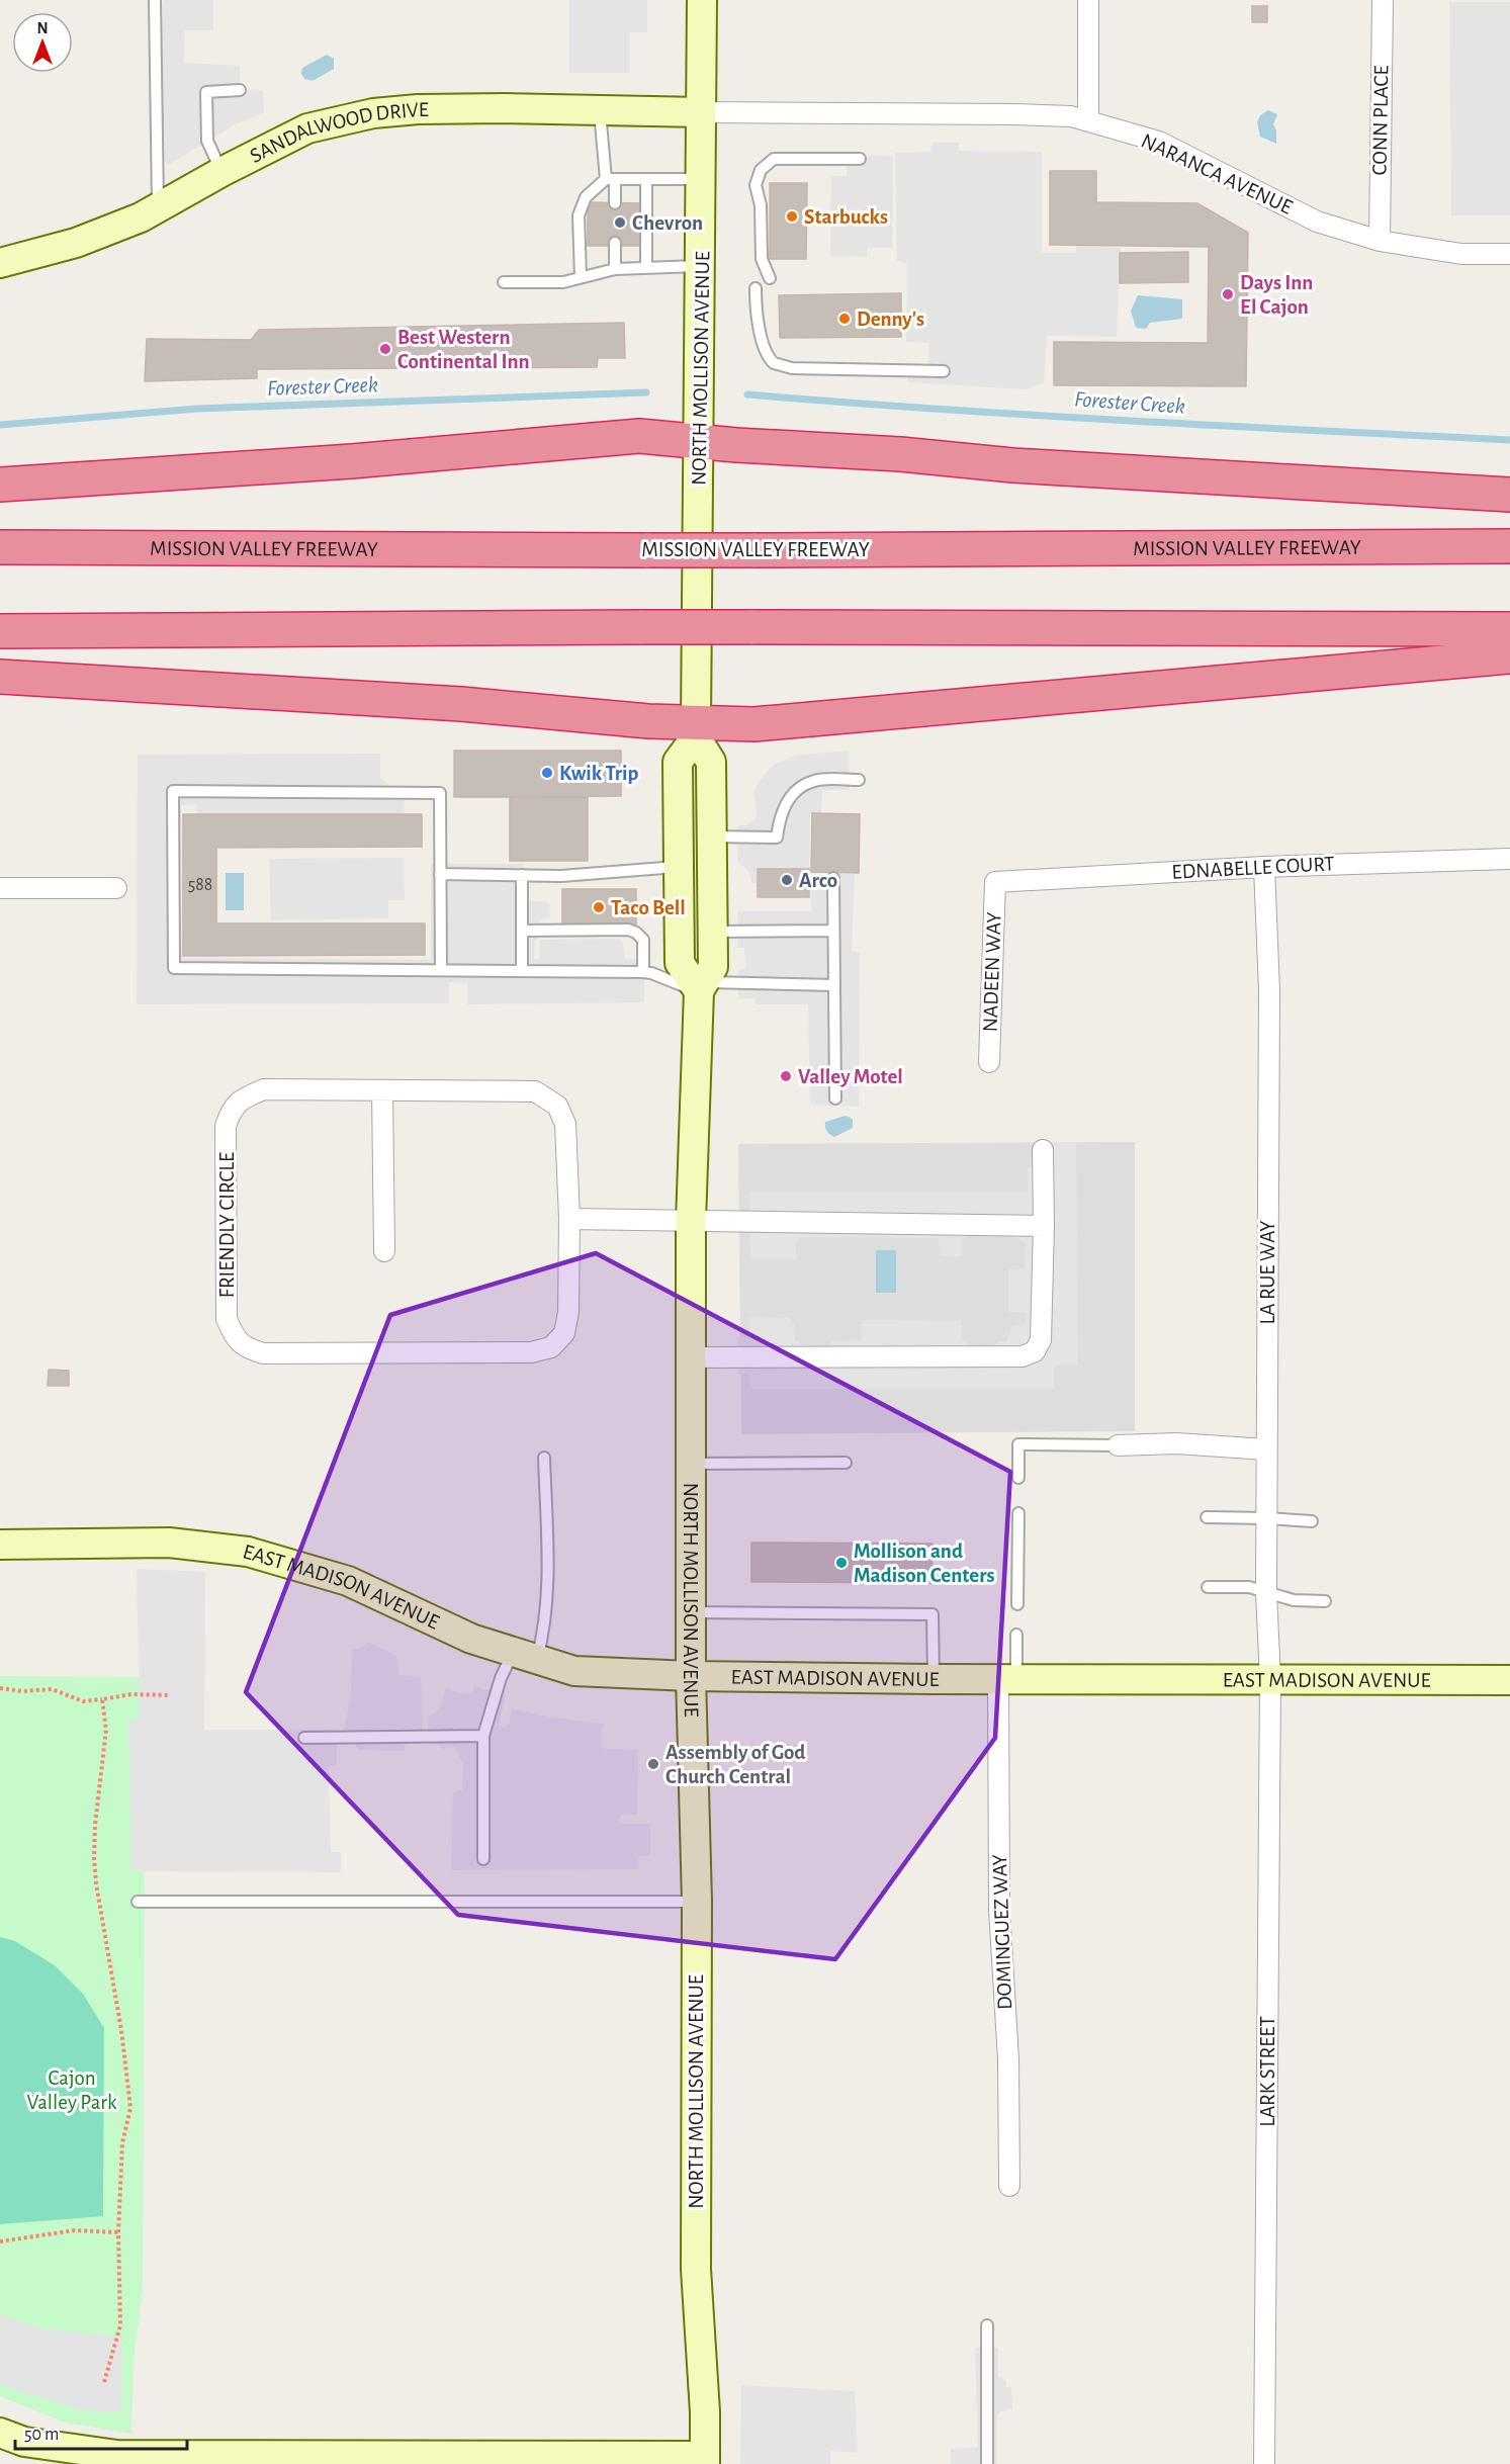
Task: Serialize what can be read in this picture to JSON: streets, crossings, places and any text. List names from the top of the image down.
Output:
{
  "streets": {
    "highway": ["MISSION VALLEY FREEWAY"],
    "street": [
      "CONN PLACE",
      "SANDALWOOD DRIVE",
      "NARANCA AVENUE",
      "NORTH MOLLISON AVENUE",
      "EDNABELLE COURT",
      "NADEEN WAY",
      "FRIENDLY CIRCLE",
      "LA RUE WAY",
      "EAST MADISON AVENUE",
      "DOMINGUEZ WAY",
      "LARK STREET"
    ]
  },
  "crossings": [
    ["CONN PLACE", "NARANCA AVENUE"],
    ["SANDALWOOD DRIVE", "NARANCA AVENUE"],
    ["SANDALWOOD DRIVE", "NORTH MOLLISON AVENUE"],
    ["NARANCA AVENUE", "NORTH MOLLISON AVENUE"],
    ["NORTH MOLLISON AVENUE", "EAST MADISON AVENUE"],
    ["EDNABELLE COURT", "NADEEN WAY"],
    ["EDNABELLE COURT", "LA RUE WAY"],
    ["LA RUE WAY", "EAST MADISON AVENUE"],
    ["LA RUE WAY", "LARK STREET"],
    ["EAST MADISON AVENUE", "DOMINGUEZ WAY"],
    ["EAST MADISON AVENUE", "LARK STREET"]
  ],
  "water": ["Forester Creek"],
  "parks": ["Cajon Valley Park"],
  "places": [
    "Starbucks",
    "Chevron",
    "Days Inn El Cajon",
    "Denny's",
    "Best Western Continental Inn",
    "Kwik Trip",
    "Arco",
    "Taco Bell",
    "Valley Motel",
    "Mollison and Madison Centers",
    "Assembly of God Church Central"
  ],
  "house_numbers": ["588"],
  "scale_bar": "50 m",
  "north": "top"
}
